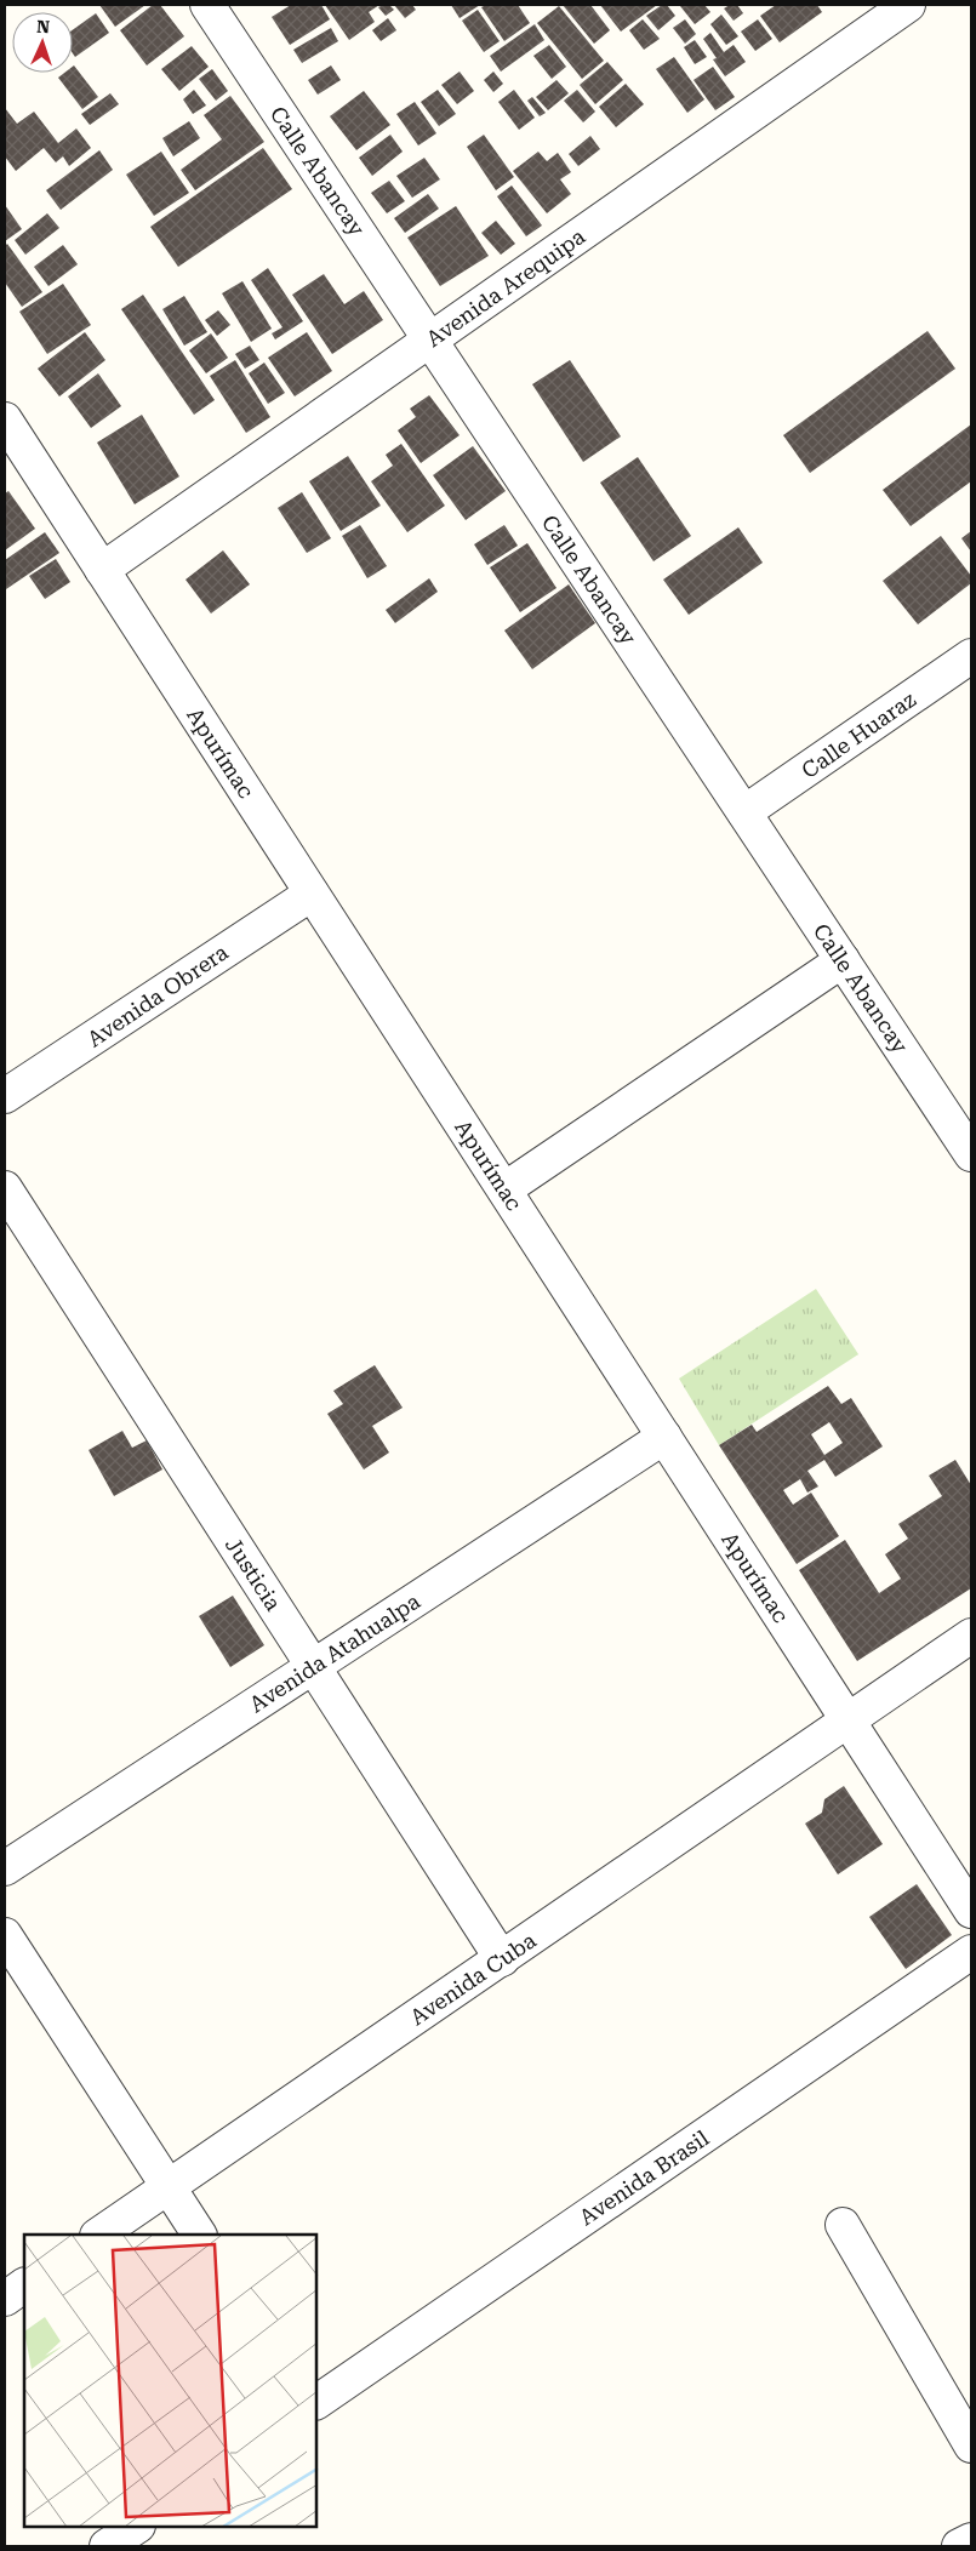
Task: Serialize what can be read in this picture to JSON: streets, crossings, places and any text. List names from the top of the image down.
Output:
{
  "streets": {
    "street": [
      "Calle Abancay",
      "Avenida Arequipa",
      "Calle Huaraz",
      "Apurímac",
      "Avenida Obrera",
      "Justicia",
      "Avenida Atahualpa",
      "Avenida Cuba",
      "Avenida Brasil"
    ]
  },
  "crossings": [
    ["Calle Abancay", "Avenida Arequipa"],
    ["Calle Abancay", "Calle Huaraz"],
    ["Avenida Arequipa", "Apurímac"],
    ["Apurímac", "Avenida Obrera"],
    ["Apurímac", "Avenida Atahualpa"],
    ["Apurímac", "Avenida Cuba"],
    ["Justicia", "Avenida Atahualpa"],
    ["Justicia", "Avenida Cuba"]
  ],
  "north": "top"
}
